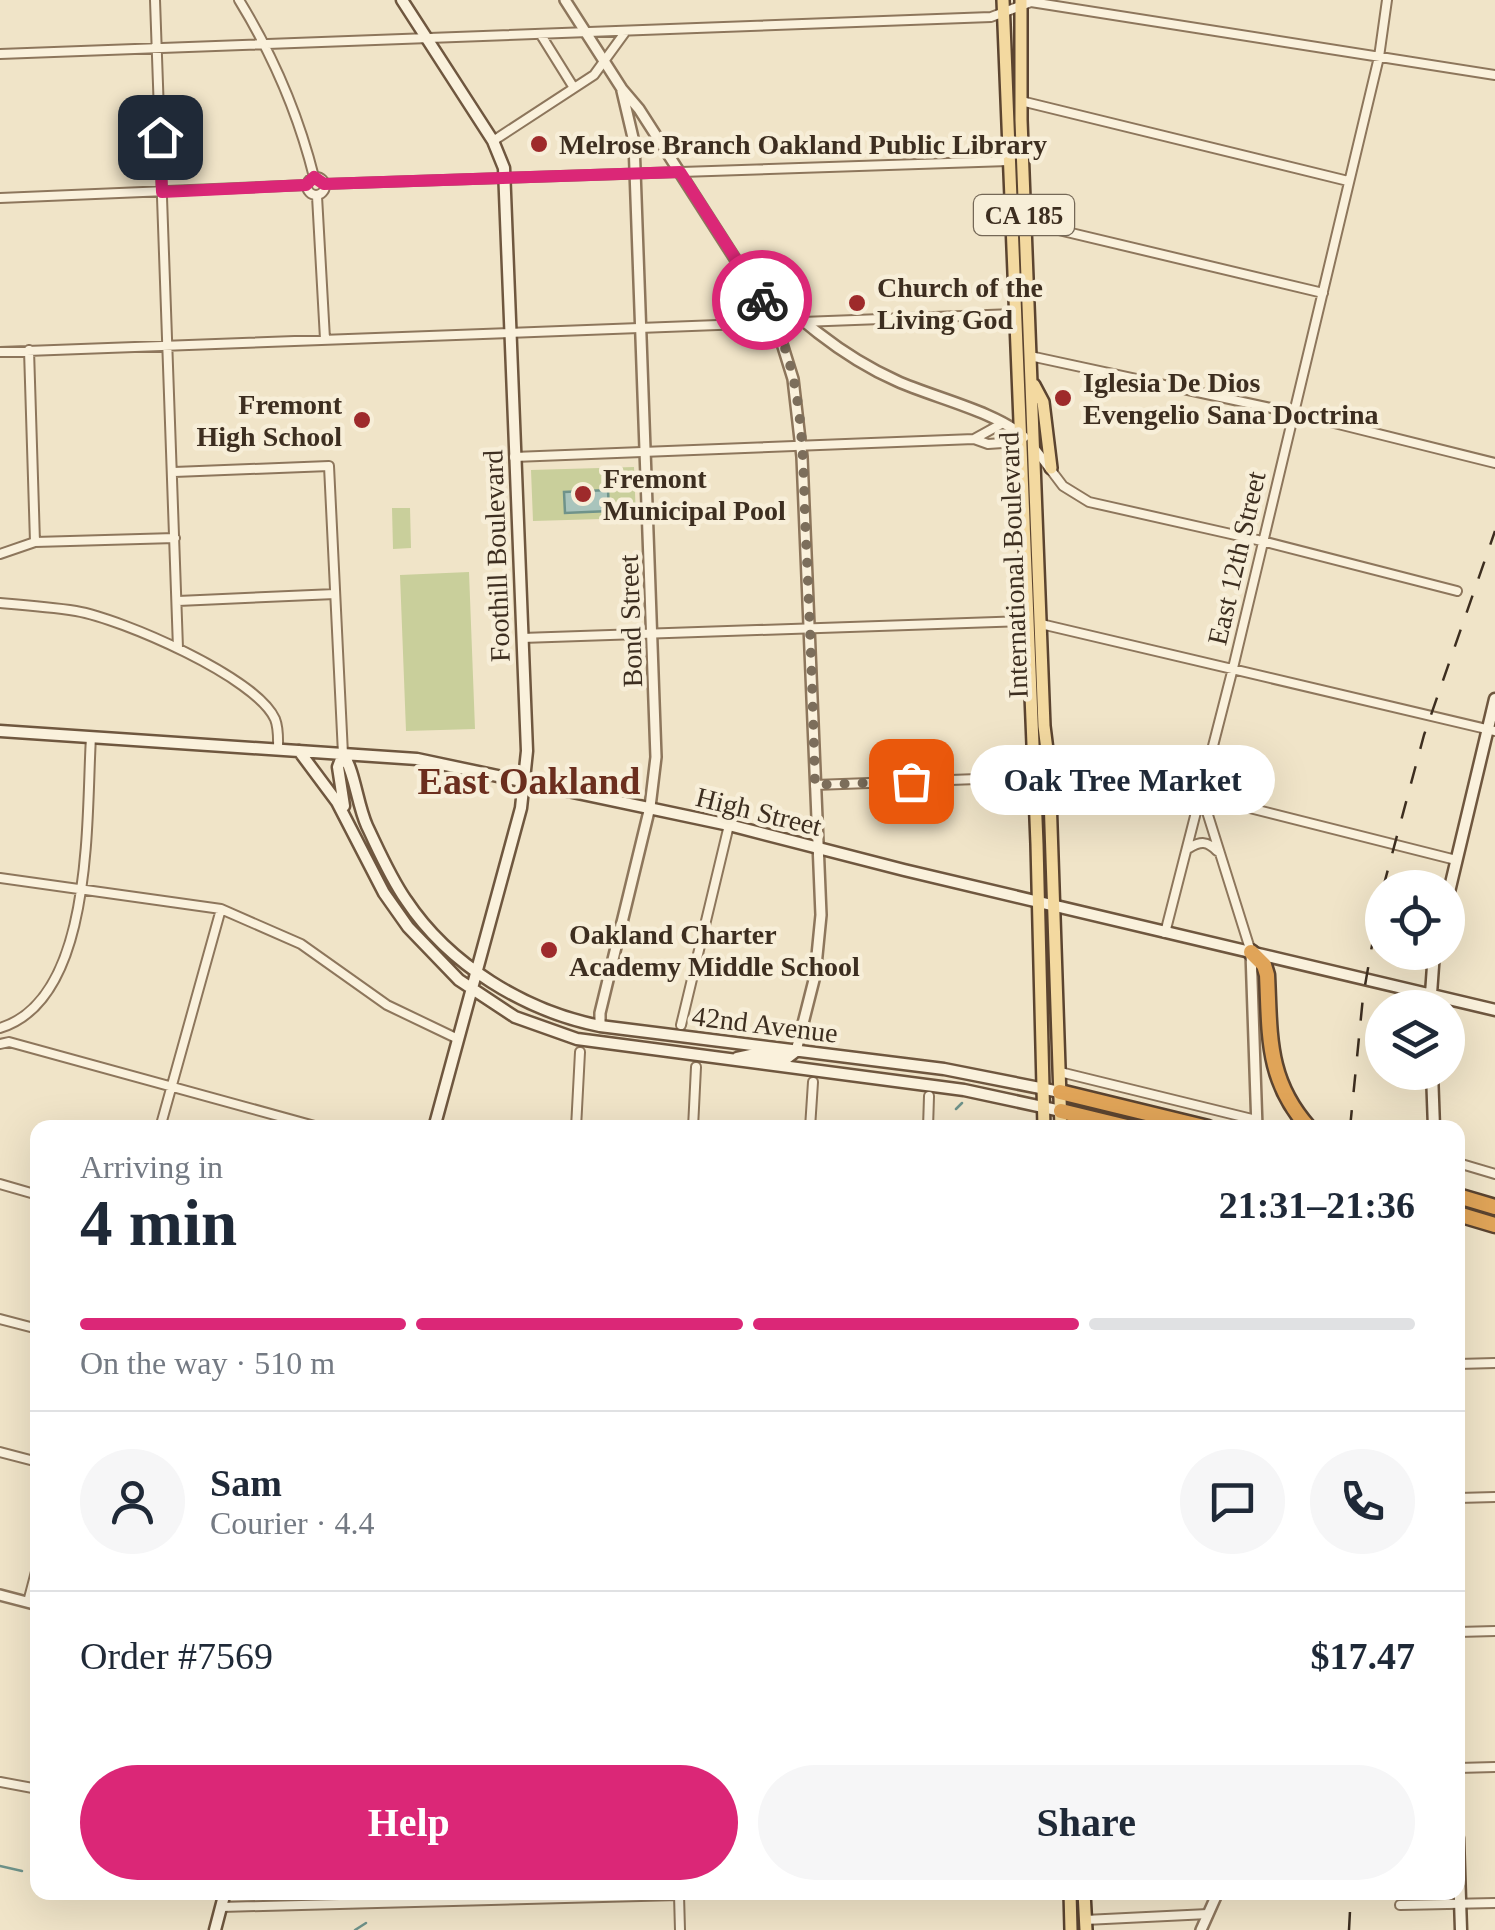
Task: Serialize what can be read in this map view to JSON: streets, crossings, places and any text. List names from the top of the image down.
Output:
{
  "streets": {
    "main road": [
      "CA 185",
      "Foothill Boulevard",
      "International Boulevard",
      "High Street",
      "42nd Avenue"
    ],
    "street": ["East 12th Street", "Bond Street"]
  },
  "crossings": [
    ["Foothill Boulevard", "High Street"],
    ["Foothill Boulevard", "42nd Avenue"],
    ["East 12th Street", "High Street"],
    ["International Boulevard", "High Street"],
    ["International Boulevard", "42nd Avenue"],
    ["Bond Street", "High Street"],
    ["Bond Street", "42nd Avenue"],
    ["High Street", "42nd Avenue"]
  ],
  "districts": ["East Oakland"],
  "places": [
    "Melrose Branch Oakland Public Library",
    "Church of the Living God",
    "Iglesia De Dios Evengelio Sana Doctrina",
    "Fremont High School",
    "Fremont Municipal Pool",
    "Oak Tree Market",
    "Oakland Charter Academy Middle School"
  ],
  "page": {
    "bubble": "Oak Tree Market",
    "heading": ["4 min", "Arriving in", "21:31–21:36"],
    "panel": [
      "Sam",
      "Courier · 4.4",
      "Order #7569",
      "$17.47"
    ],
    "bar": "On the way · 510 m",
    "buttons": ["Help", "Share"]
  }
}
